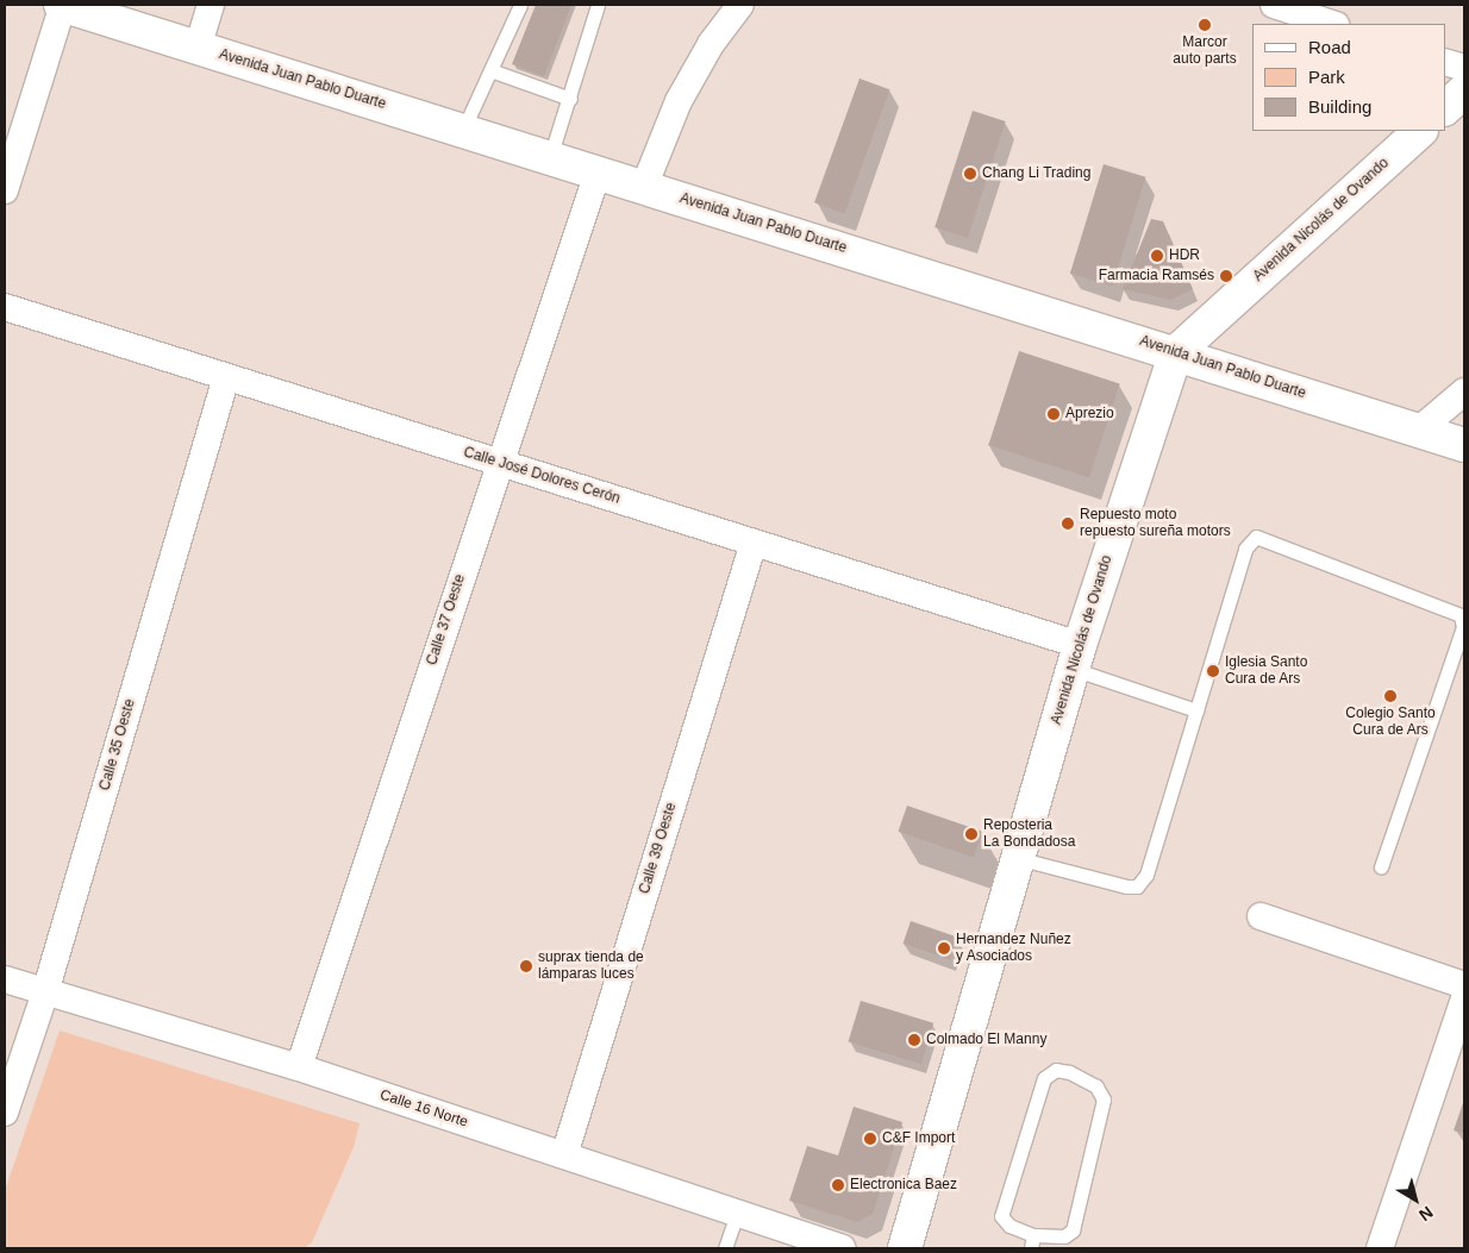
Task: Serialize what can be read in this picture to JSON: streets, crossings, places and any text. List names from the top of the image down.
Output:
{
  "streets": {
    "main road": ["Avenida Juan Pablo Duarte", "Avenida Nicolás de Ovando"],
    "street": [
      "Calle José Dolores Cerón",
      "Calle 37 Oeste",
      "Calle 35 Oeste",
      "Calle 39 Oeste",
      "Calle 16 Norte"
    ]
  },
  "crossings": [
    ["Avenida Juan Pablo Duarte", "Avenida Nicolás de Ovando"],
    ["Avenida Juan Pablo Duarte", "Calle 37 Oeste"],
    ["Avenida Nicolás de Ovando", "Calle José Dolores Cerón"],
    ["Calle José Dolores Cerón", "Calle 37 Oeste"],
    ["Calle José Dolores Cerón", "Calle 35 Oeste"],
    ["Calle José Dolores Cerón", "Calle 39 Oeste"],
    ["Calle 37 Oeste", "Calle 16 Norte"],
    ["Calle 35 Oeste", "Calle 16 Norte"],
    ["Calle 39 Oeste", "Calle 16 Norte"]
  ],
  "places": [
    "Marcor auto parts",
    "Chang Li Trading",
    "HDR",
    "Farmacia Ramsés",
    "Aprezio",
    "Repuesto moto repuesto sureña motors",
    "Iglesia Santo Cura de Ars",
    "Colegio Santo Cura de Ars",
    "Reposteria La Bondadosa",
    "Hernandez Nuñez y Asociados",
    "suprax tienda de lámparas luces",
    "Colmado El Manny",
    "C&F Import",
    "Electronica Baez"
  ],
  "legend": ["Road", "Park", "Building"],
  "north": "bottom right"
}
